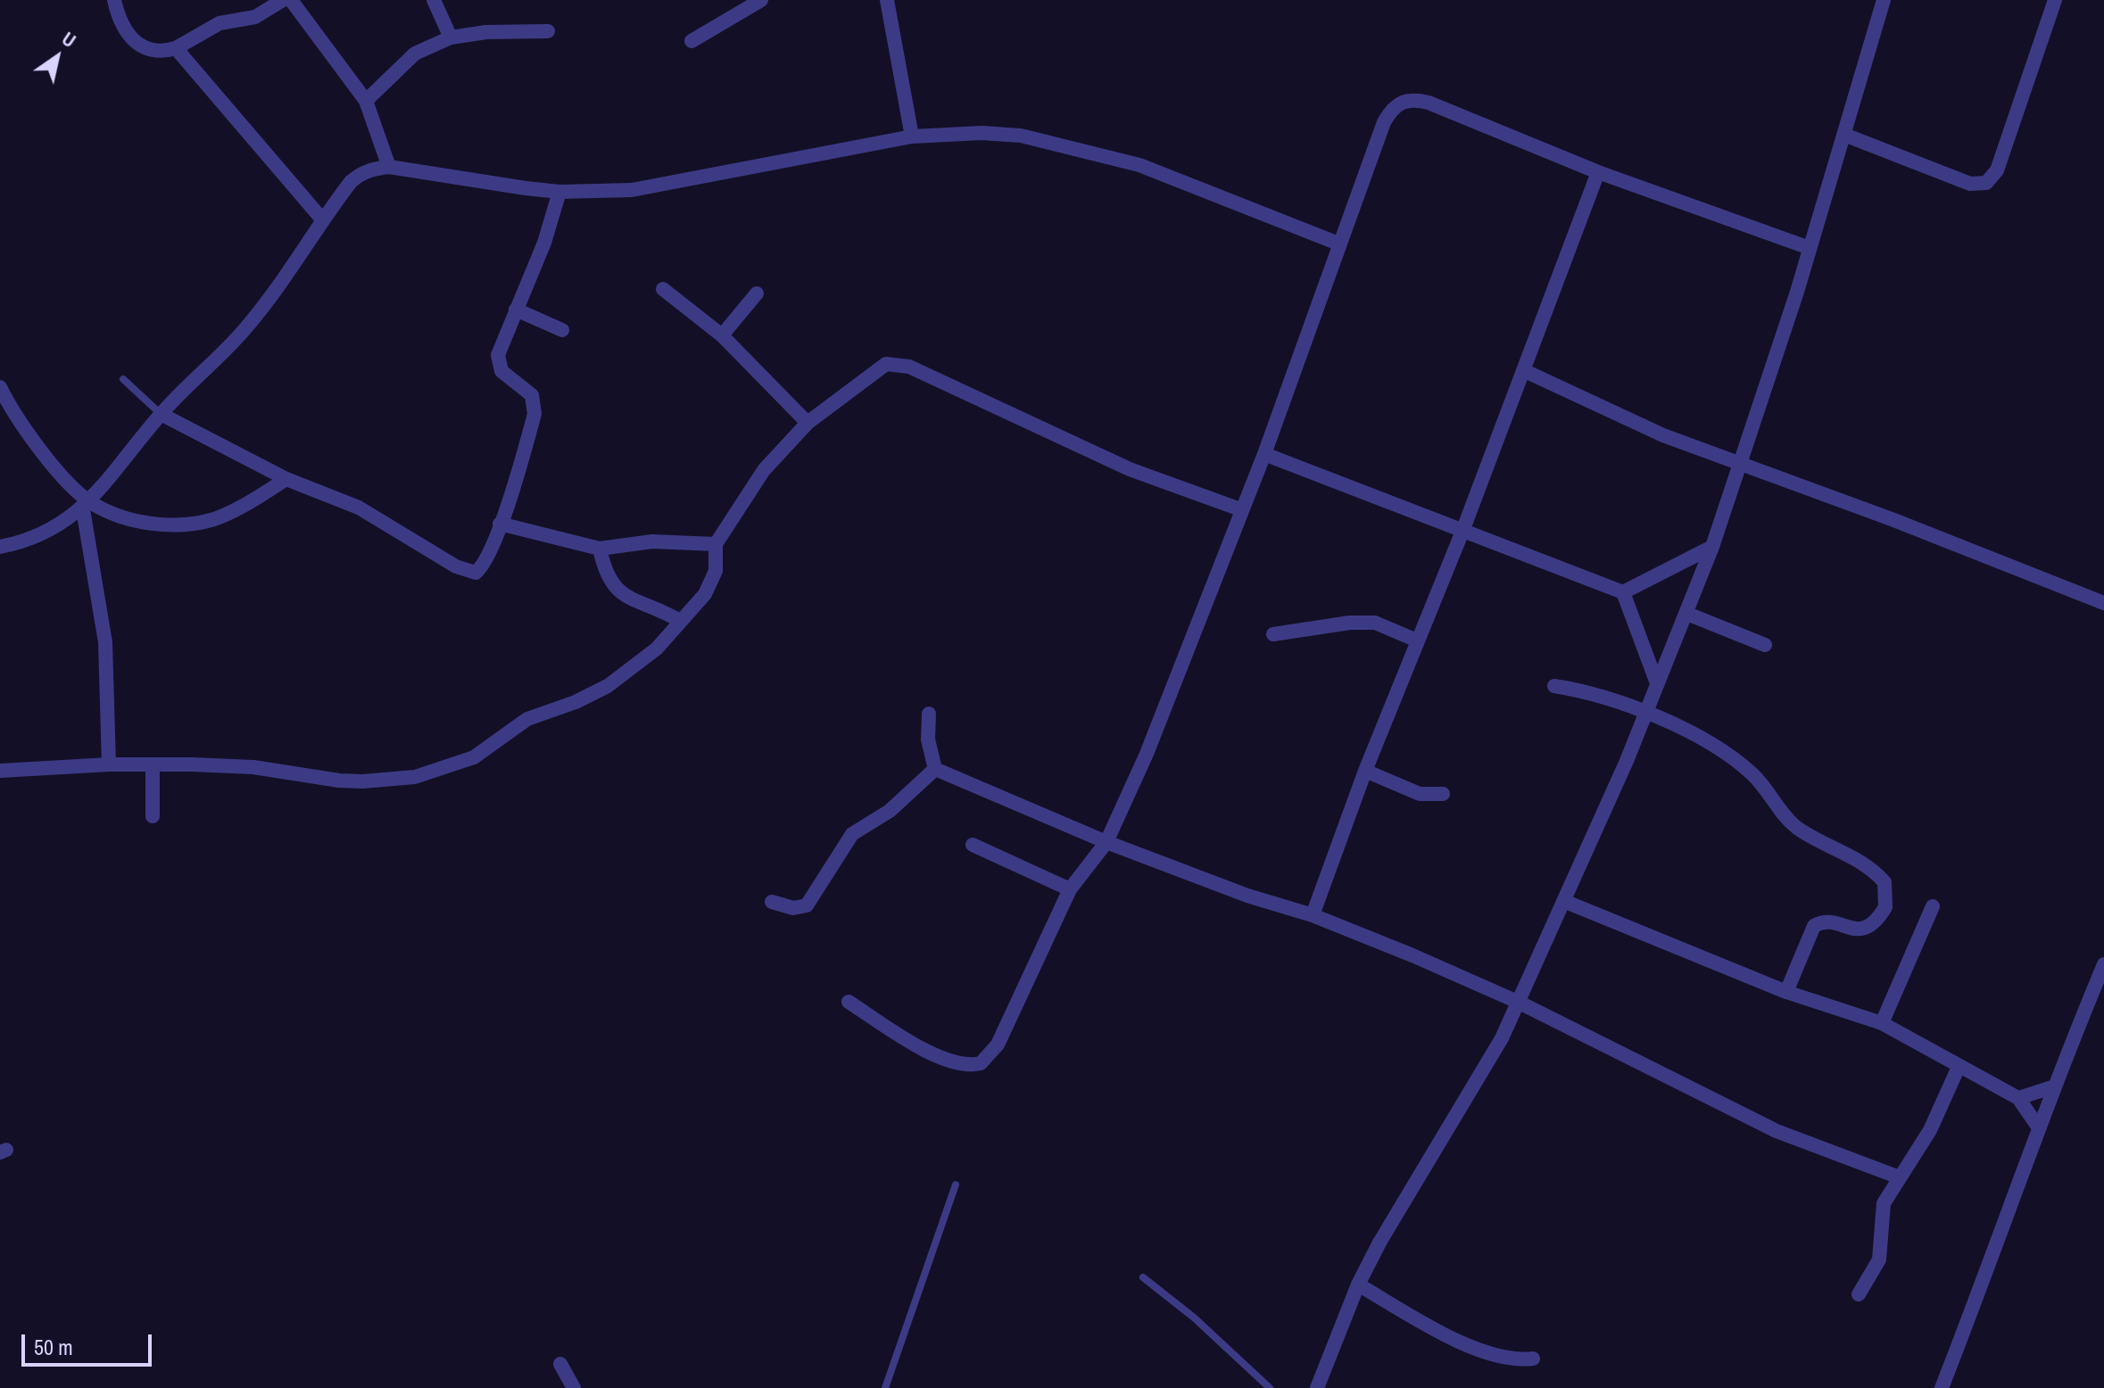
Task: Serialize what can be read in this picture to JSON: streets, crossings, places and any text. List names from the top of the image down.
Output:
{
  "scale_bar": "50 m",
  "north": "top right"
}
